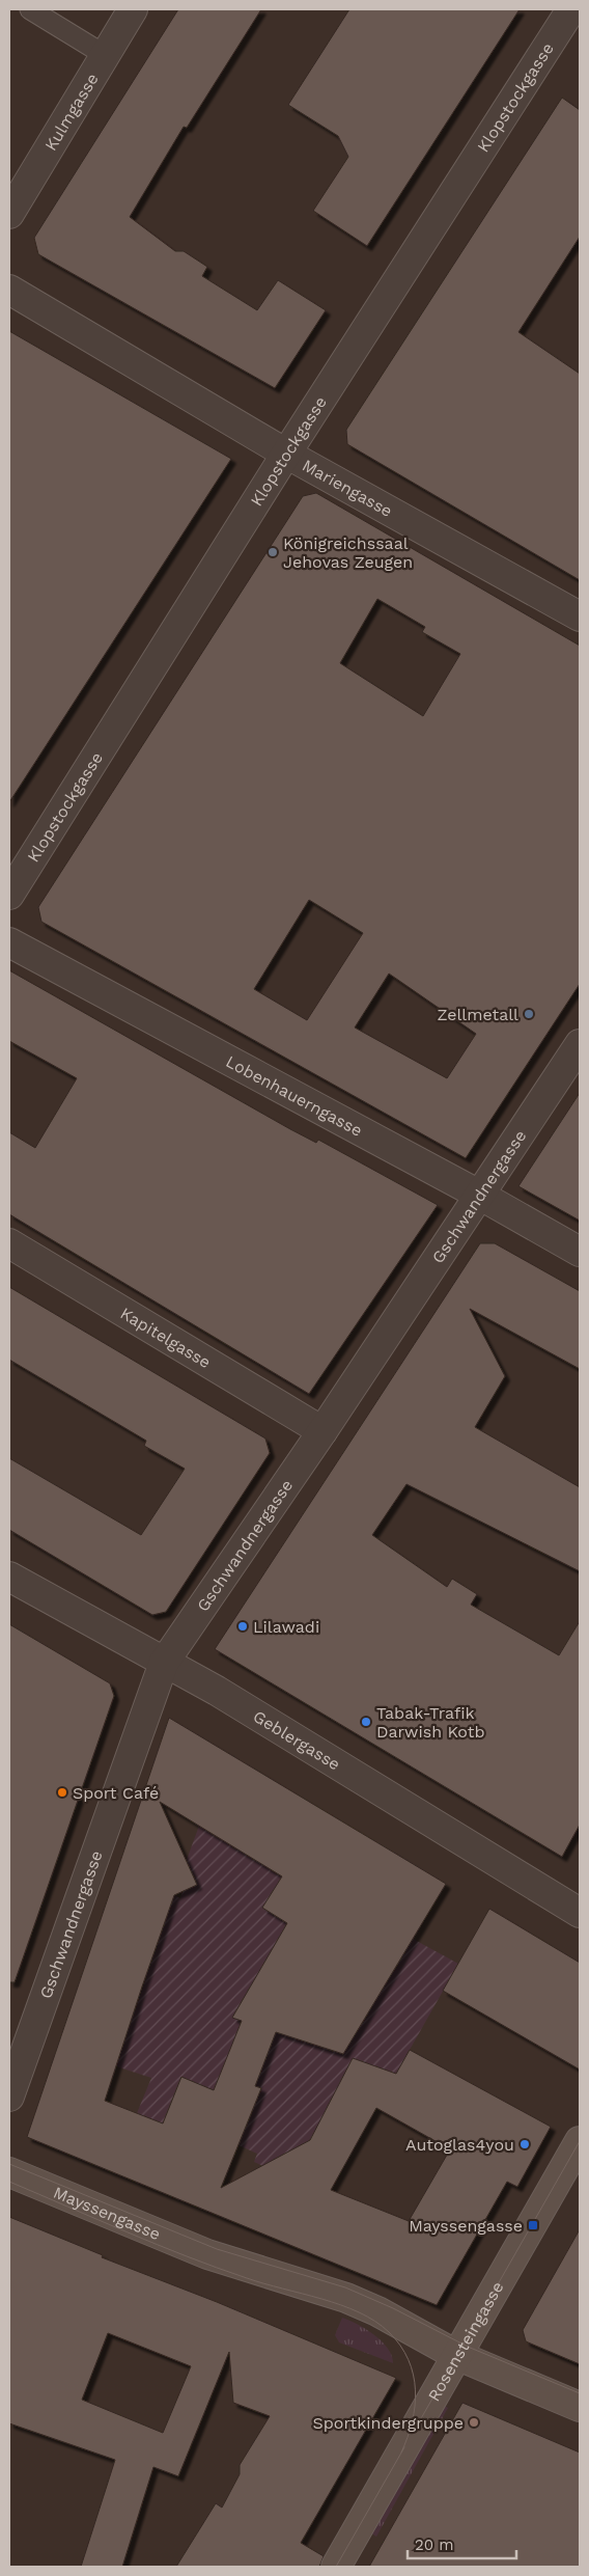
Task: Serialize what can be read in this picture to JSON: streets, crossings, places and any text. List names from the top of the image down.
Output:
{
  "streets": {
    "street": [
      "Klopstockgasse",
      "Kulmgasse",
      "Mariengasse",
      "Lobenhauerngasse",
      "Gschwandnergasse",
      "Kapitelgasse",
      "Geblergasse",
      "Mayssengasse",
      "Rosensteingasse"
    ]
  },
  "crossings": [
    ["Klopstockgasse", "Mariengasse"],
    ["Lobenhauerngasse", "Gschwandnergasse"],
    ["Gschwandnergasse", "Kapitelgasse"],
    ["Gschwandnergasse", "Geblergasse"],
    ["Mayssengasse", "Rosensteingasse"]
  ],
  "places": {
    "other": [
      "Königreichssaal Jehovas Zeugen",
      "Zellmetall",
      "Lilawadi",
      "Tabak-Trafik Darwish Kotb",
      "Sport Café",
      "Autoglas4you",
      "Sportkindergruppe"
    ],
    "transit": ["Mayssengasse"]
  },
  "scale_bar": "20 m"
}
